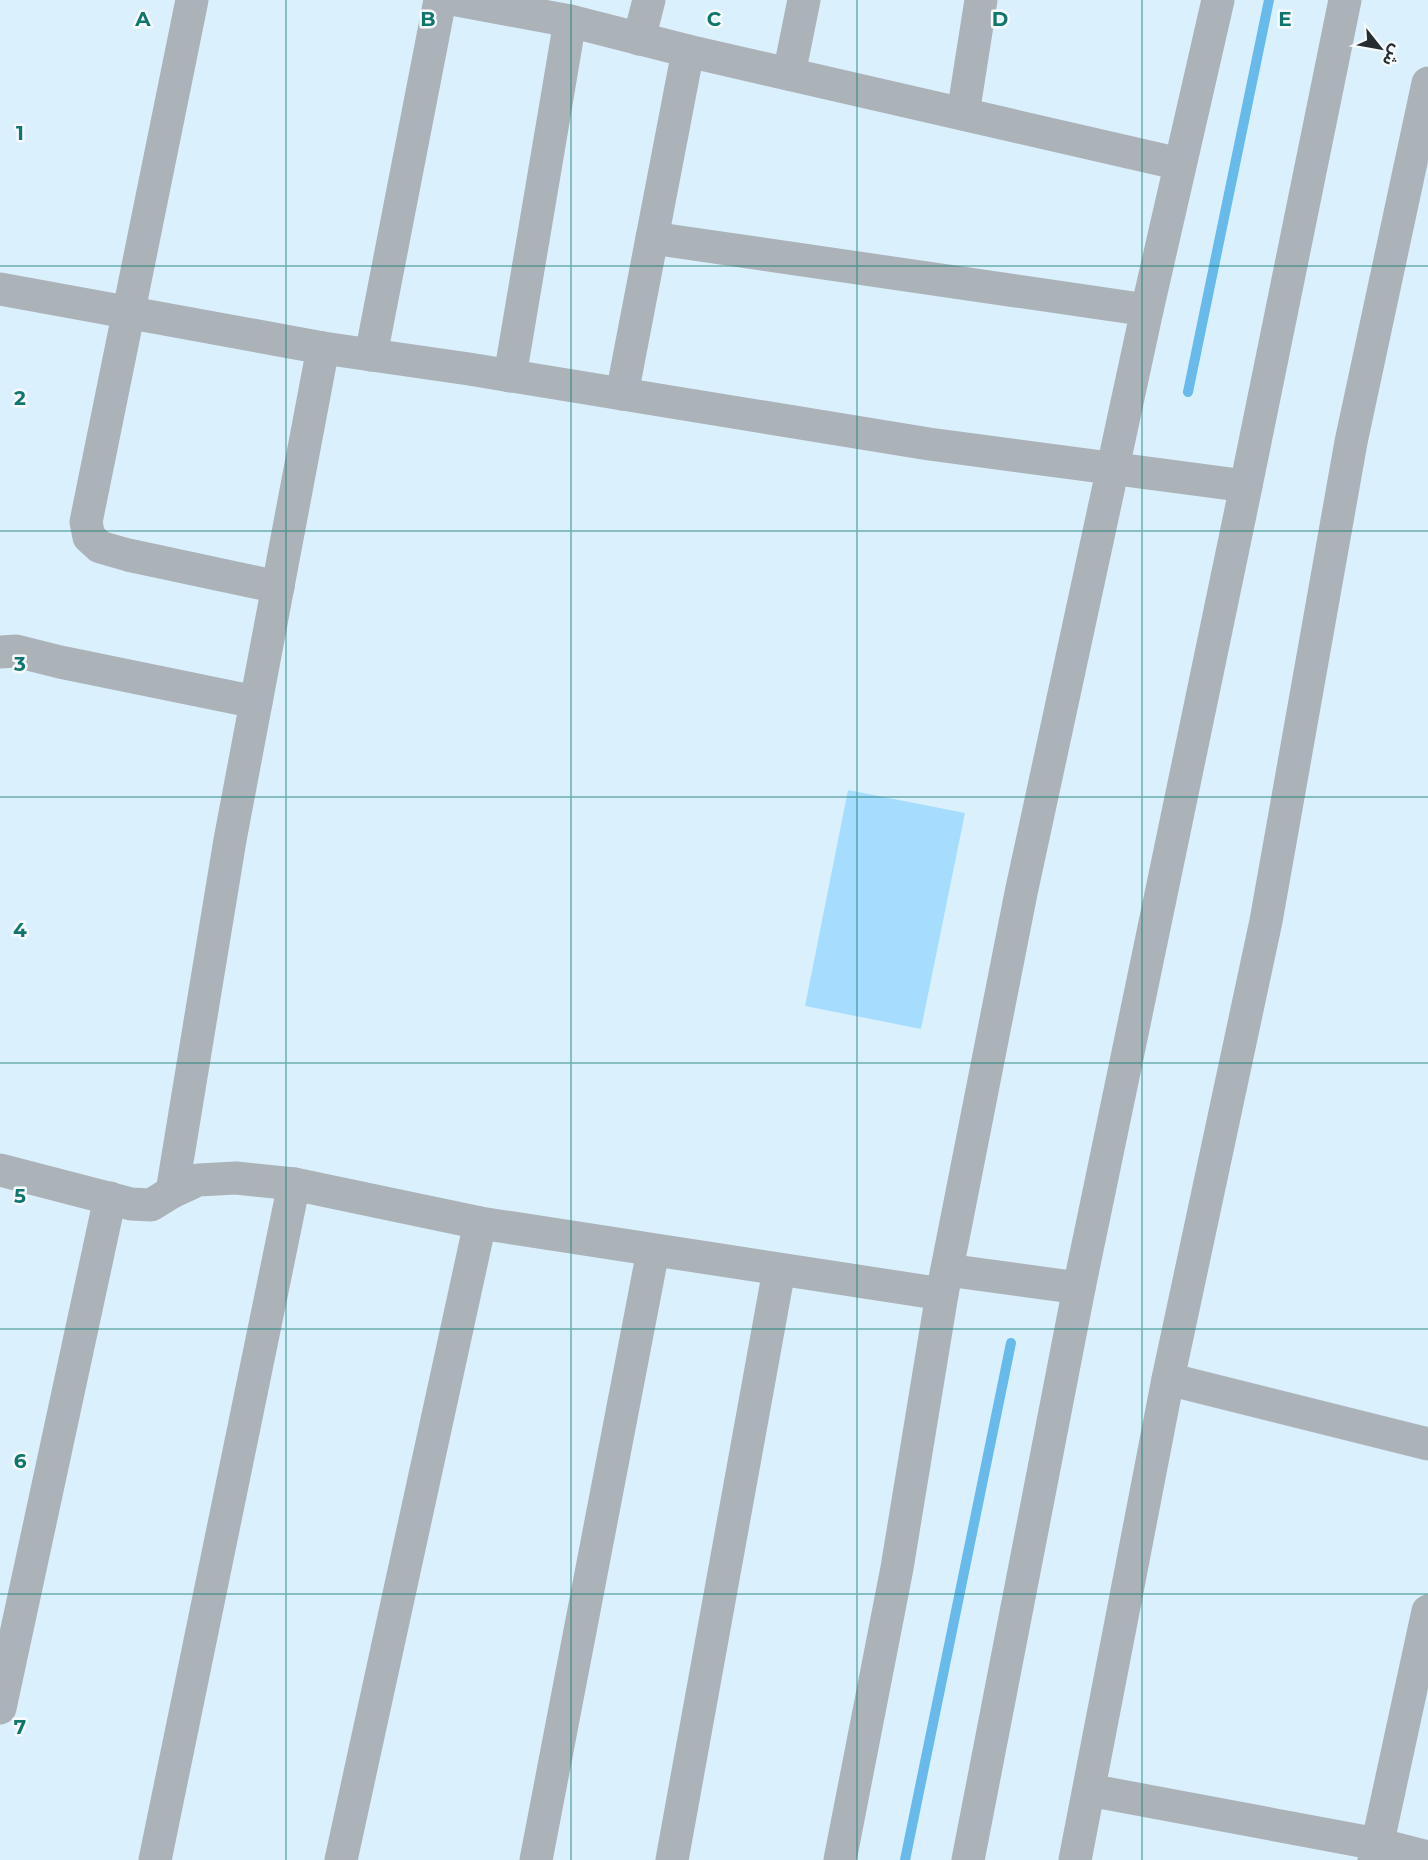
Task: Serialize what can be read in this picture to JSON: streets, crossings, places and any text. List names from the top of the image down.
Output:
{
  "north": "bottom right",
  "grid": {
    "columns": [
      "A",
      "B",
      "C",
      "D",
      "E"
    ],
    "rows": [
      "1",
      "2",
      "3",
      "4",
      "5",
      "6",
      "7"
    ]
  }
}
